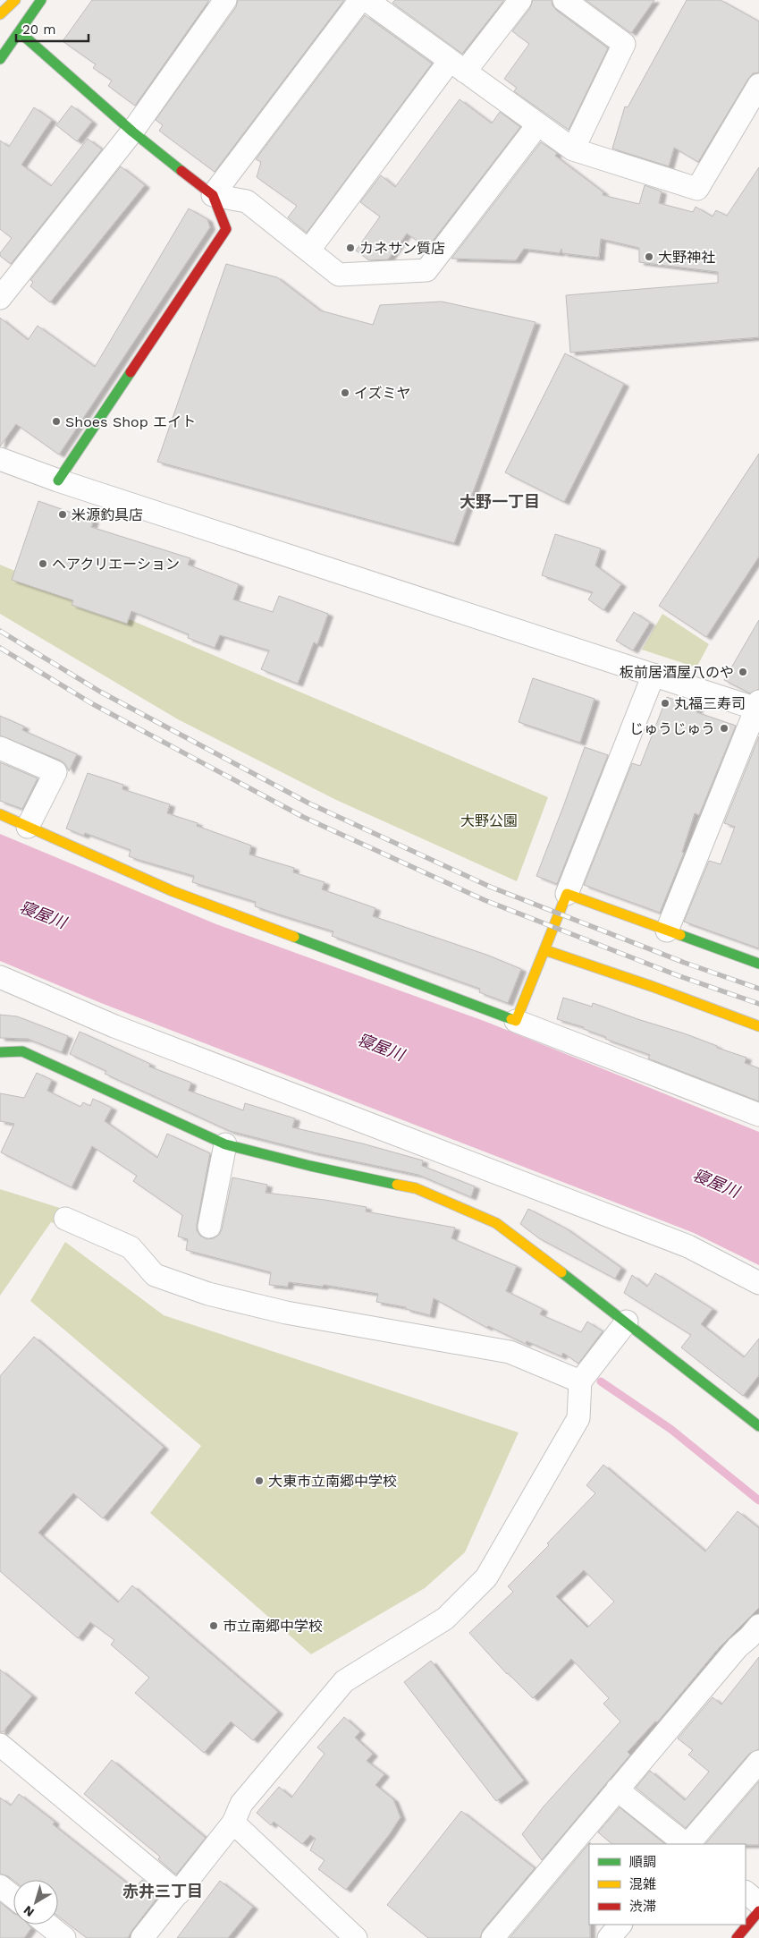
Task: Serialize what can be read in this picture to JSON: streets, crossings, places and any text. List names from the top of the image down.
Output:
{
  "districts": ["大野一丁目", "赤井三丁目"],
  "water": ["寝屋川"],
  "parks": ["大野公園"],
  "places": [
    "カネサン質店",
    "大野神社",
    "イズミヤ",
    "Shoes Shop エイト",
    "米源釣具店",
    "ヘアクリエーション",
    "板前居酒屋八のや",
    "丸福三寿司",
    "じゅうじゅう",
    "大東市立南郷中学校",
    "市立南郷中学校"
  ],
  "legend": ["順調", "混雑", "渋滞"],
  "scale_bar": "20 m",
  "north": "bottom left"
}
